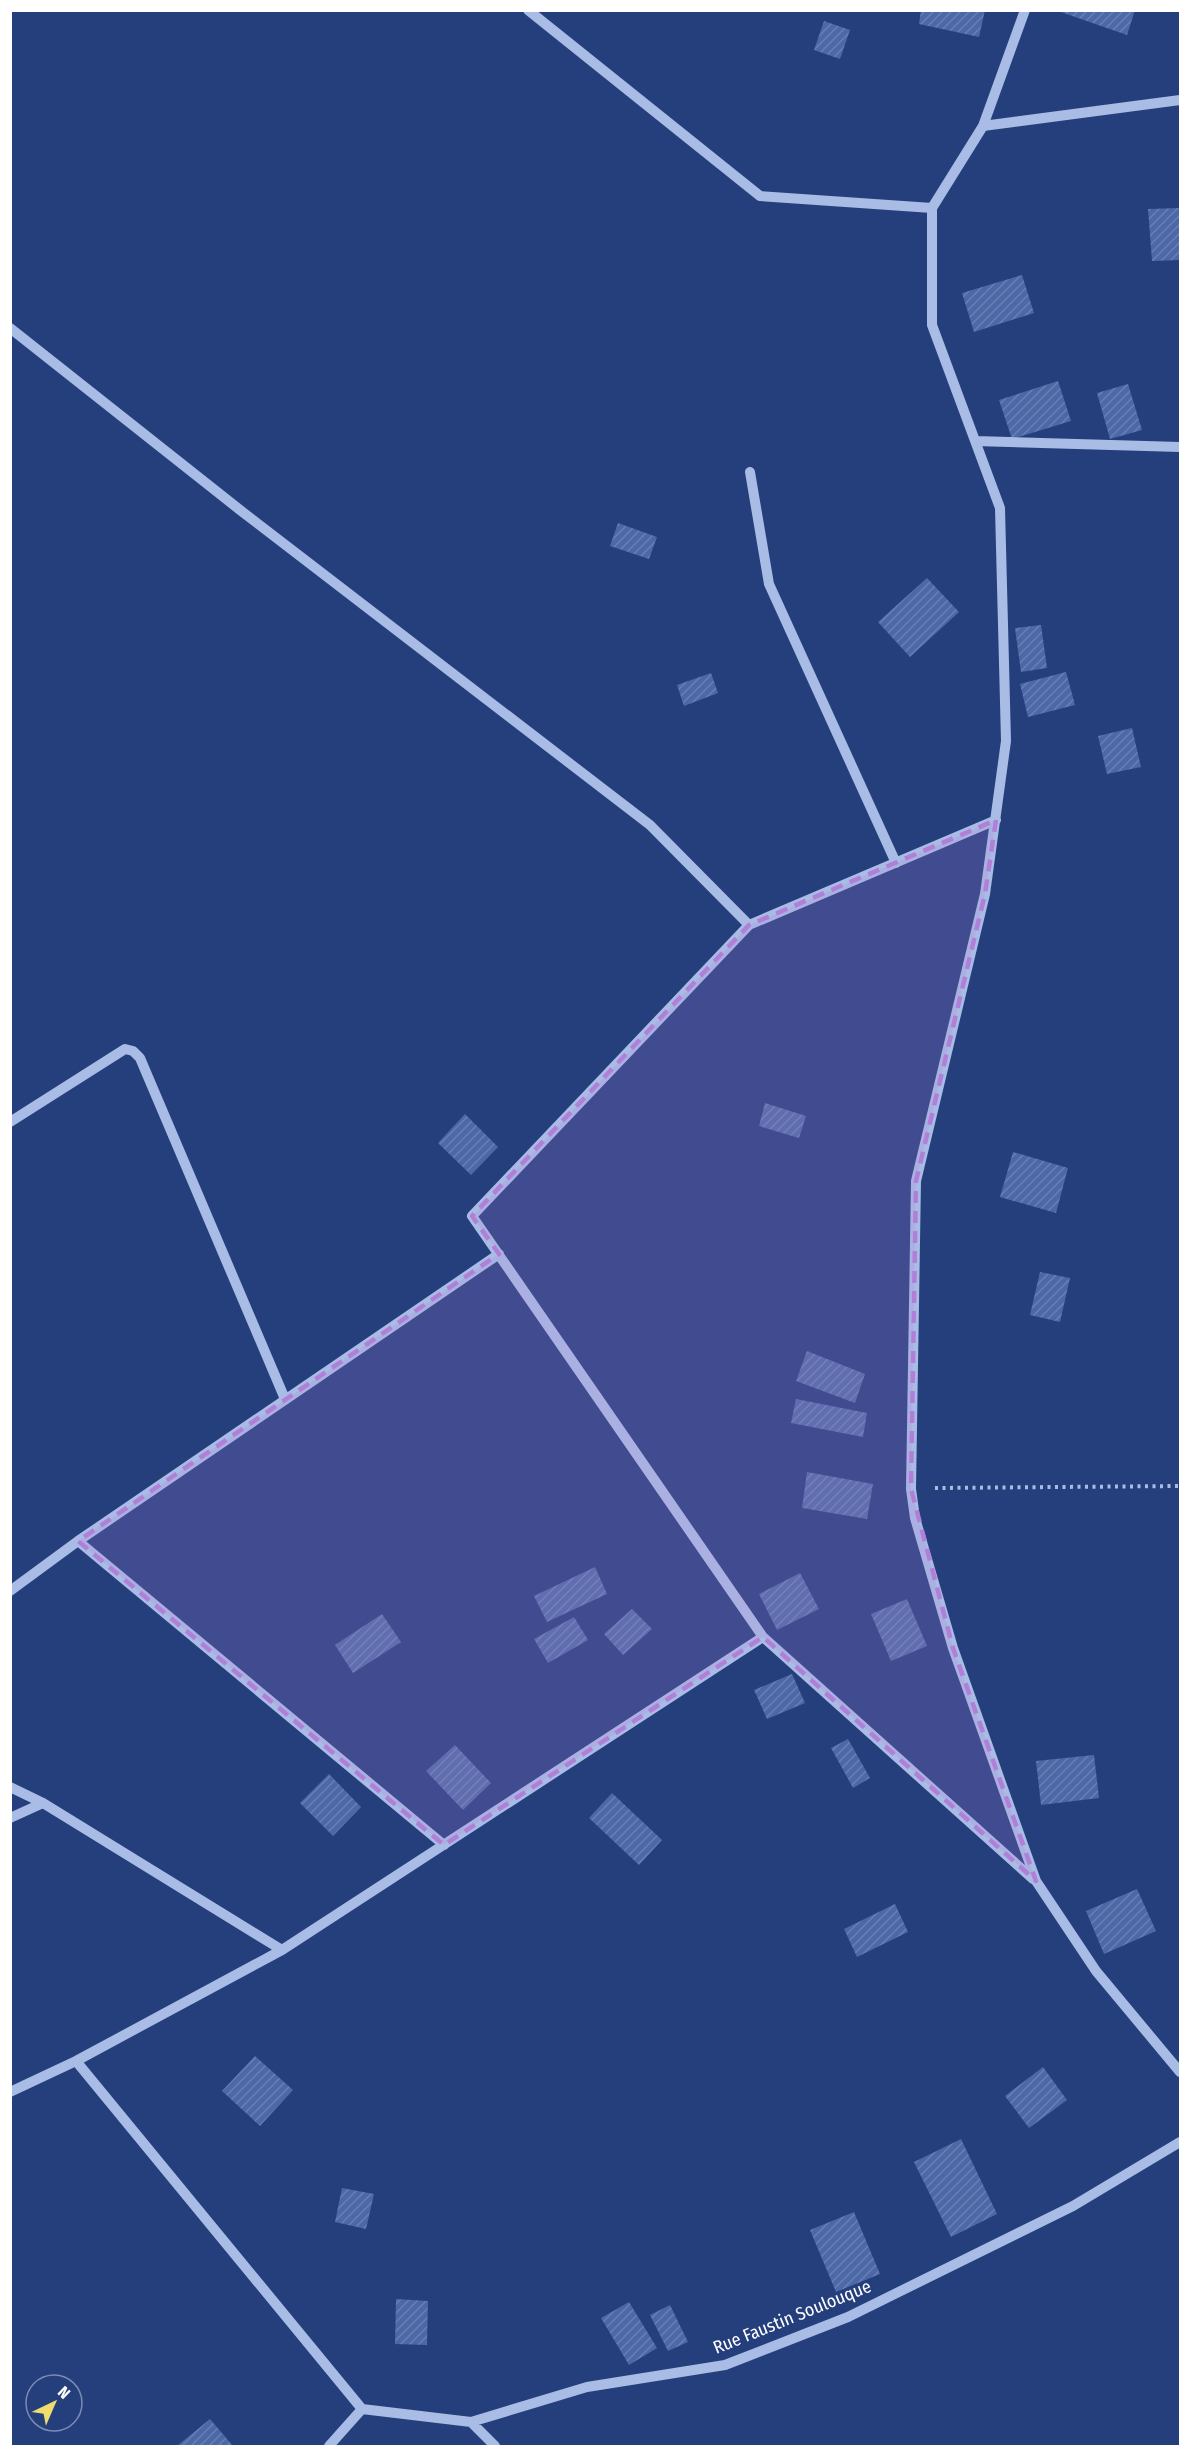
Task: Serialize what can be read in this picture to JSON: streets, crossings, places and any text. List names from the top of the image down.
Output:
{
  "streets": {
    "street": ["Rue Faustin Soulouque"]
  },
  "north": "top right"
}
